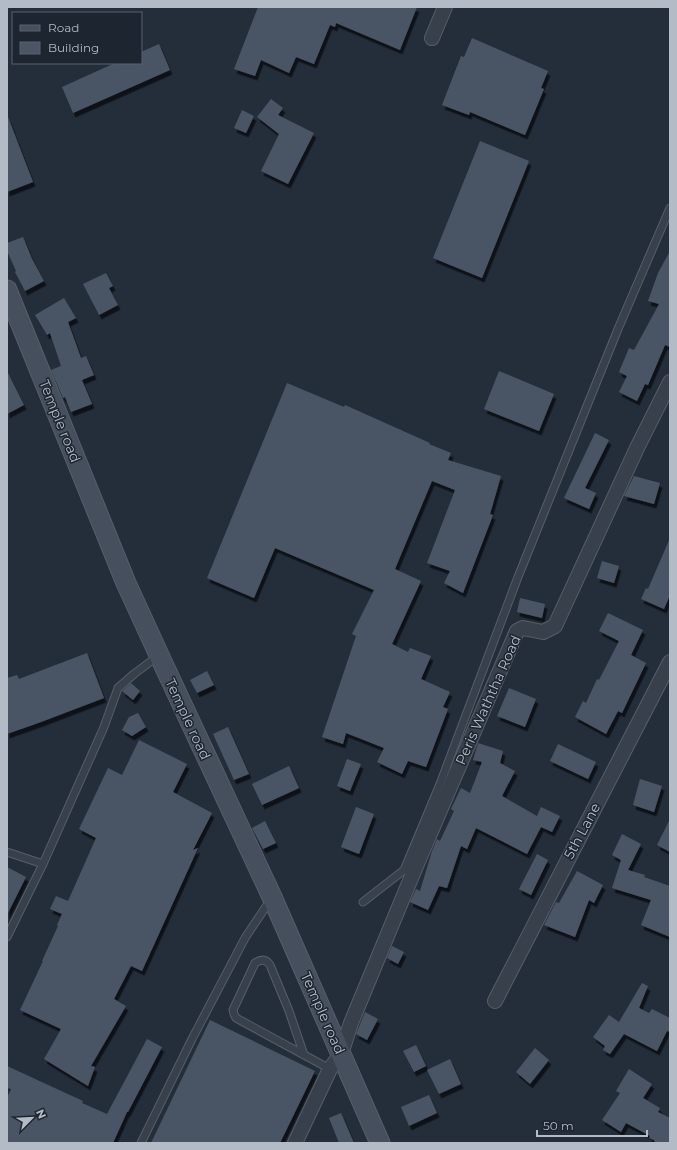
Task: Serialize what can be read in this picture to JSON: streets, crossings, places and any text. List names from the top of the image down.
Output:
{
  "streets": {
    "street": ["Temple road", "Peris Waththa Road", "5th Lane"]
  },
  "crossings": [
    ["Temple road", "Peris Waththa Road"]
  ],
  "legend": ["Road", "Building"],
  "scale_bar": "50 m",
  "north": "top right"
}
